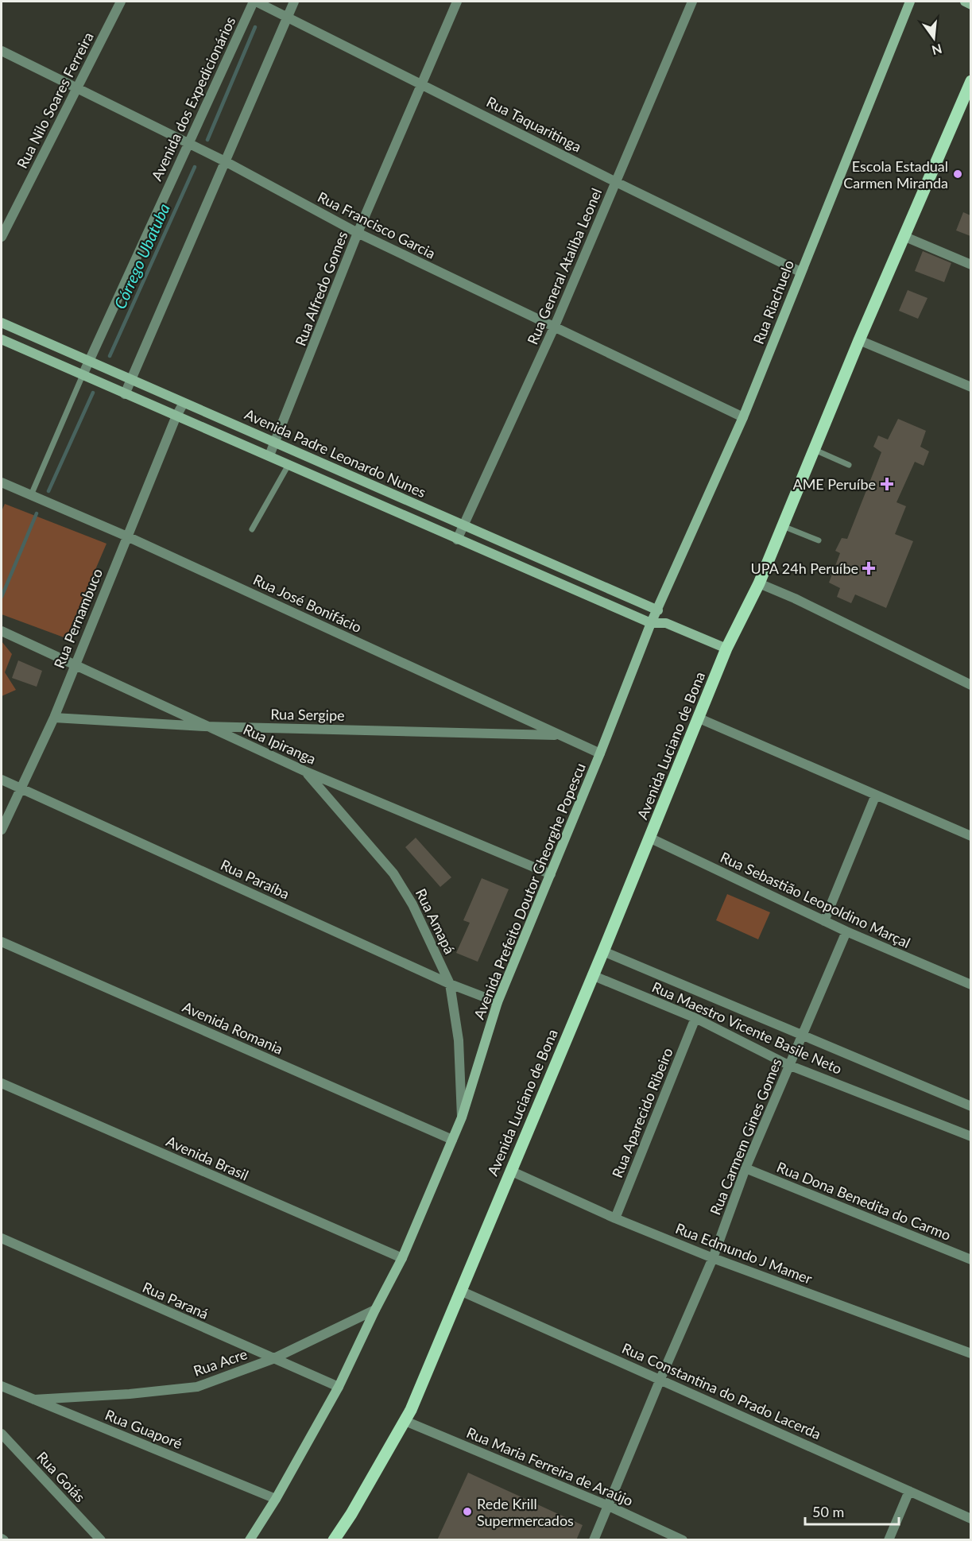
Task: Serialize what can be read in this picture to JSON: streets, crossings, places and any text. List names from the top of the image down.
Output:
{
  "streets": {
    "main road": [
      "Rua Riachuelo",
      "Avenida Padre Leonardo Nunes",
      "Avenida Luciano de Bona",
      "Avenida Prefeito Doutor Gheorghe Popescu"
    ],
    "street": [
      "Avenida dos Expedicionários",
      "Rua Nilo Soares Ferreira",
      "Rua Taquaritinga",
      "Rua Francisco Garcia",
      "Rua General Ataliba Leonel",
      "Rua Alfredo Gomes",
      "Rua José Bonifácio",
      "Rua Pernambuco",
      "Rua Sergipe",
      "Rua Ipiranga",
      "Rua Paraíba",
      "Rua Sebastião Leopoldino Marçal",
      "Rua Amapá",
      "Avenida Romania",
      "Rua Maestro Vicente Basile Neto",
      "Rua Aparecido Ribeiro",
      "Rua Carmem Gines Gomes",
      "Avenida Brasil",
      "Rua Dona Benedita do Carmo",
      "Rua Edmundo J Mamer",
      "Rua Paraná",
      "Rua Acre",
      "Rua Constantina do Prado Lacerda",
      "Rua Guaporé",
      "Rua Maria Ferreira de Araújo",
      "Rua Goiás"
    ]
  },
  "crossings": [
    ["Avenida dos Expedicionários", "Rua Taquaritinga"],
    ["Avenida dos Expedicionários", "Rua Francisco Garcia"],
    ["Avenida dos Expedicionários", "Avenida Padre Leonardo Nunes"],
    ["Avenida dos Expedicionários", "Rua José Bonifácio"],
    ["Rua Nilo Soares Ferreira", "Rua Francisco Garcia"],
    ["Rua Taquaritinga", "Rua General Ataliba Leonel"],
    ["Rua Taquaritinga", "Rua Alfredo Gomes"],
    ["Rua Taquaritinga", "Rua Riachuelo"],
    ["Rua Francisco Garcia", "Rua General Ataliba Leonel"],
    ["Rua Francisco Garcia", "Rua Alfredo Gomes"],
    ["Rua Francisco Garcia", "Rua Riachuelo"],
    ["Rua General Ataliba Leonel", "Avenida Padre Leonardo Nunes"],
    ["Rua Alfredo Gomes", "Avenida Padre Leonardo Nunes"],
    ["Rua Riachuelo", "Avenida Padre Leonardo Nunes"],
    ["Rua Riachuelo", "Avenida Prefeito Doutor Gheorghe Popescu"],
    ["Avenida Padre Leonardo Nunes", "Rua Pernambuco"],
    ["Avenida Padre Leonardo Nunes", "Avenida Prefeito Doutor Gheorghe Popescu"],
    ["Rua José Bonifácio", "Rua Pernambuco"],
    ["Rua José Bonifácio", "Rua Sergipe"],
    ["Rua José Bonifácio", "Avenida Prefeito Doutor Gheorghe Popescu"],
    ["Rua Pernambuco", "Rua Sergipe"],
    ["Rua Pernambuco", "Rua Ipiranga"],
    ["Rua Pernambuco", "Rua Paraíba"],
    ["Rua Sergipe", "Rua Ipiranga"],
    ["Rua Ipiranga", "Avenida Prefeito Doutor Gheorghe Popescu"],
    ["Rua Ipiranga", "Rua Amapá"],
    ["Avenida Luciano de Bona", "Rua Sebastião Leopoldino Marçal"],
    ["Avenida Luciano de Bona", "Rua Maestro Vicente Basile Neto"],
    ["Avenida Luciano de Bona", "Rua Edmundo J Mamer"],
    ["Avenida Luciano de Bona", "Rua Constantina do Prado Lacerda"],
    ["Avenida Luciano de Bona", "Rua Maria Ferreira de Araújo"],
    ["Rua Paraíba", "Avenida Prefeito Doutor Gheorghe Popescu"],
    ["Rua Paraíba", "Rua Amapá"],
    ["Avenida Prefeito Doutor Gheorghe Popescu", "Rua Amapá"],
    ["Avenida Prefeito Doutor Gheorghe Popescu", "Avenida Romania"],
    ["Avenida Prefeito Doutor Gheorghe Popescu", "Avenida Brasil"],
    ["Avenida Prefeito Doutor Gheorghe Popescu", "Rua Paraná"],
    ["Avenida Prefeito Doutor Gheorghe Popescu", "Rua Acre"],
    ["Avenida Prefeito Doutor Gheorghe Popescu", "Rua Guaporé"],
    ["Rua Sebastião Leopoldino Marçal", "Rua Carmem Gines Gomes"],
    ["Rua Maestro Vicente Basile Neto", "Rua Aparecido Ribeiro"],
    ["Rua Maestro Vicente Basile Neto", "Rua Carmem Gines Gomes"],
    ["Rua Aparecido Ribeiro", "Rua Edmundo J Mamer"],
    ["Rua Carmem Gines Gomes", "Rua Dona Benedita do Carmo"],
    ["Rua Carmem Gines Gomes", "Rua Edmundo J Mamer"],
    ["Rua Carmem Gines Gomes", "Rua Constantina do Prado Lacerda"],
    ["Rua Carmem Gines Gomes", "Rua Maria Ferreira de Araújo"],
    ["Rua Paraná", "Rua Acre"],
    ["Rua Acre", "Rua Guaporé"]
  ],
  "water": ["Córrego Ubatuba"],
  "places": {
    "other": ["Escola Estadual Carmen Miranda", "Rede Krill Supermercados"],
    "health": ["AME Peruíbe", "UPA 24h Peruíbe"]
  },
  "scale_bar": "50 m",
  "north": "bottom"
}
